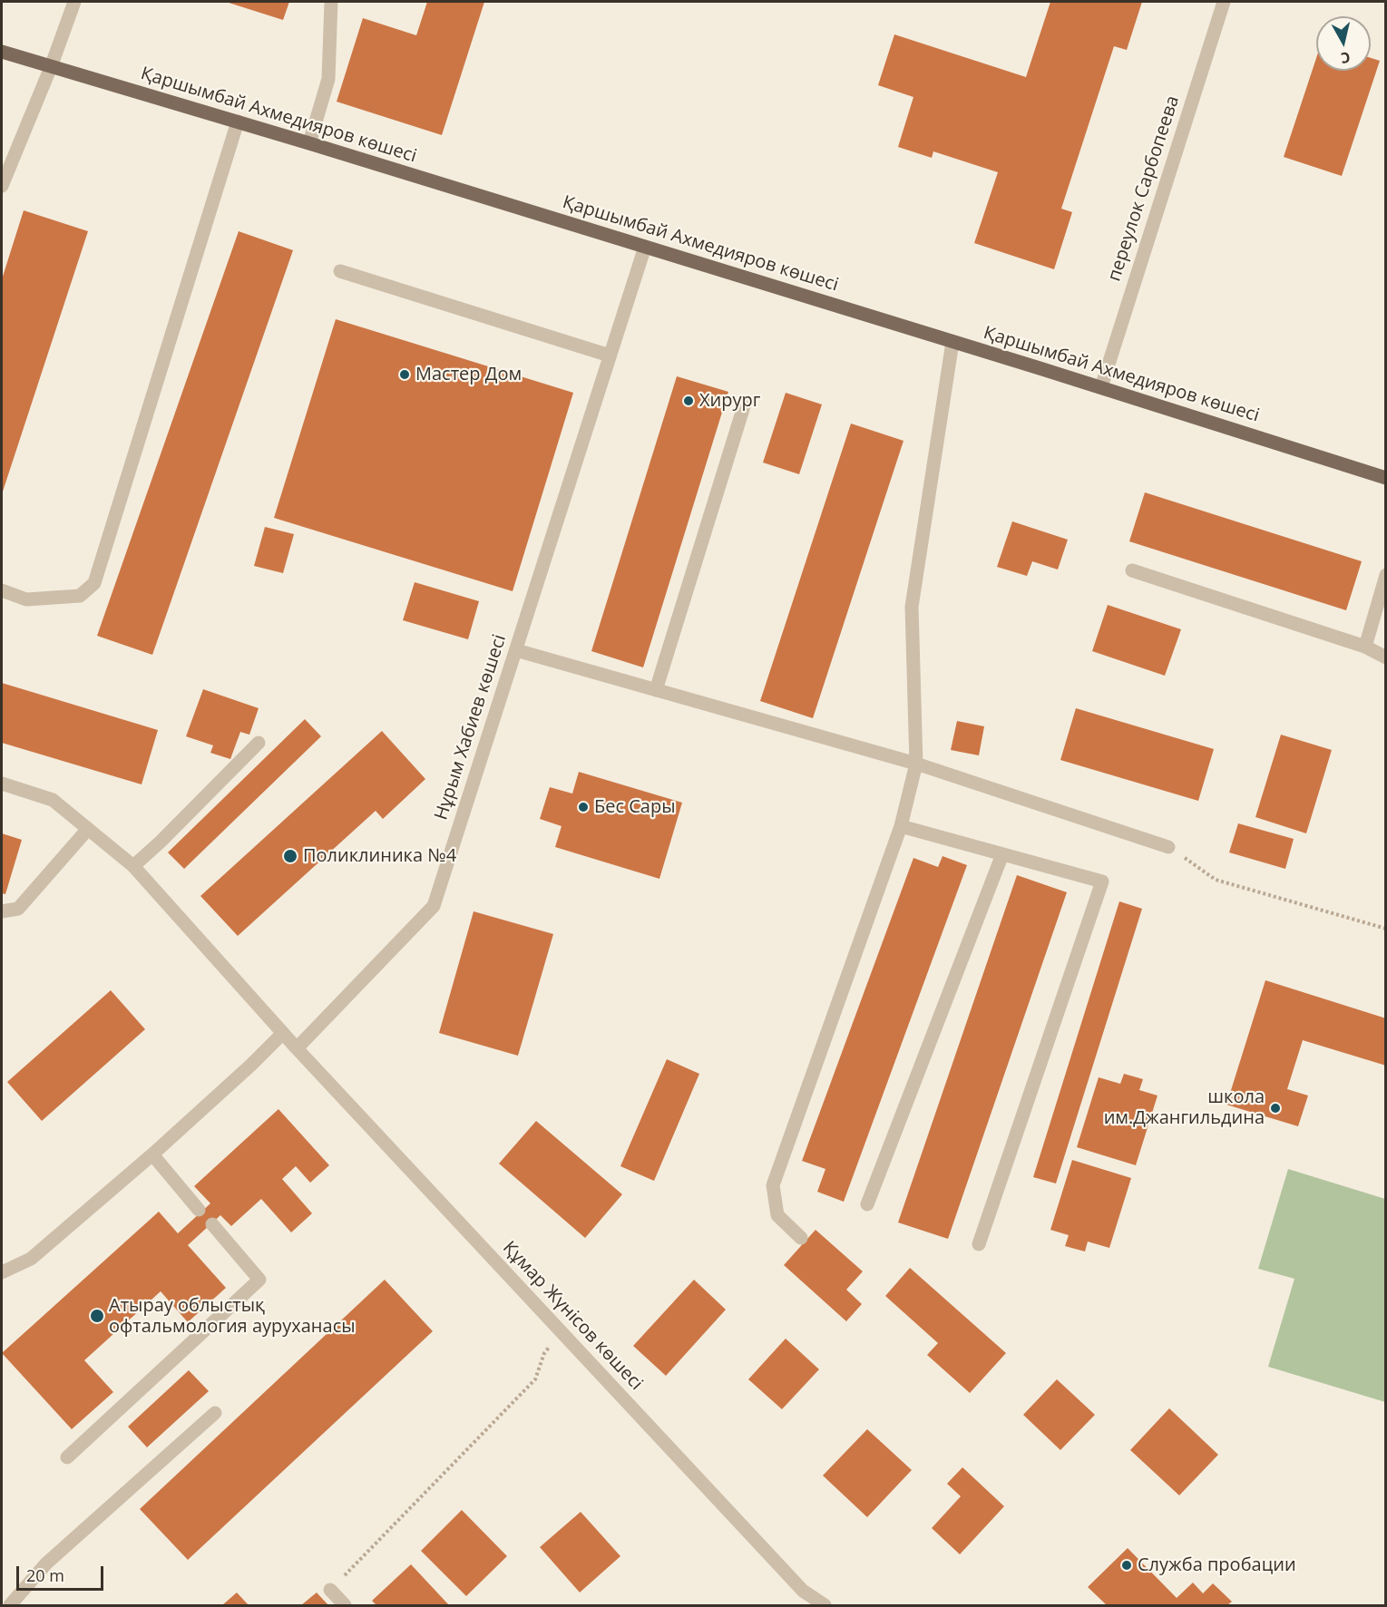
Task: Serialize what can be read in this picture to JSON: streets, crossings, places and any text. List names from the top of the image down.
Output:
{
  "streets": {
    "main road": ["Қаршымбай Ахмедияров көшесі"],
    "street": ["переулок Сарбопеева", "Нұрым Хабиев көшесі", "Құмар Жүнісов көшесі"]
  },
  "crossings": [
    ["Қаршымбай Ахмедияров көшесі", "переулок Сарбопеева"],
    ["Қаршымбай Ахмедияров көшесі", "Нұрым Хабиев көшесі"],
    ["Нұрым Хабиев көшесі", "Құмар Жүнісов көшесі"]
  ],
  "places": [
    "Мастер Дом",
    "Хирург",
    "Бес Сары",
    "Поликлиника №4",
    "школа им.Джангильдина",
    "Атырау облыстық офтальмология ауруханасы",
    "Служба пробации"
  ],
  "scale_bar": "20 m",
  "north": "bottom"
}
